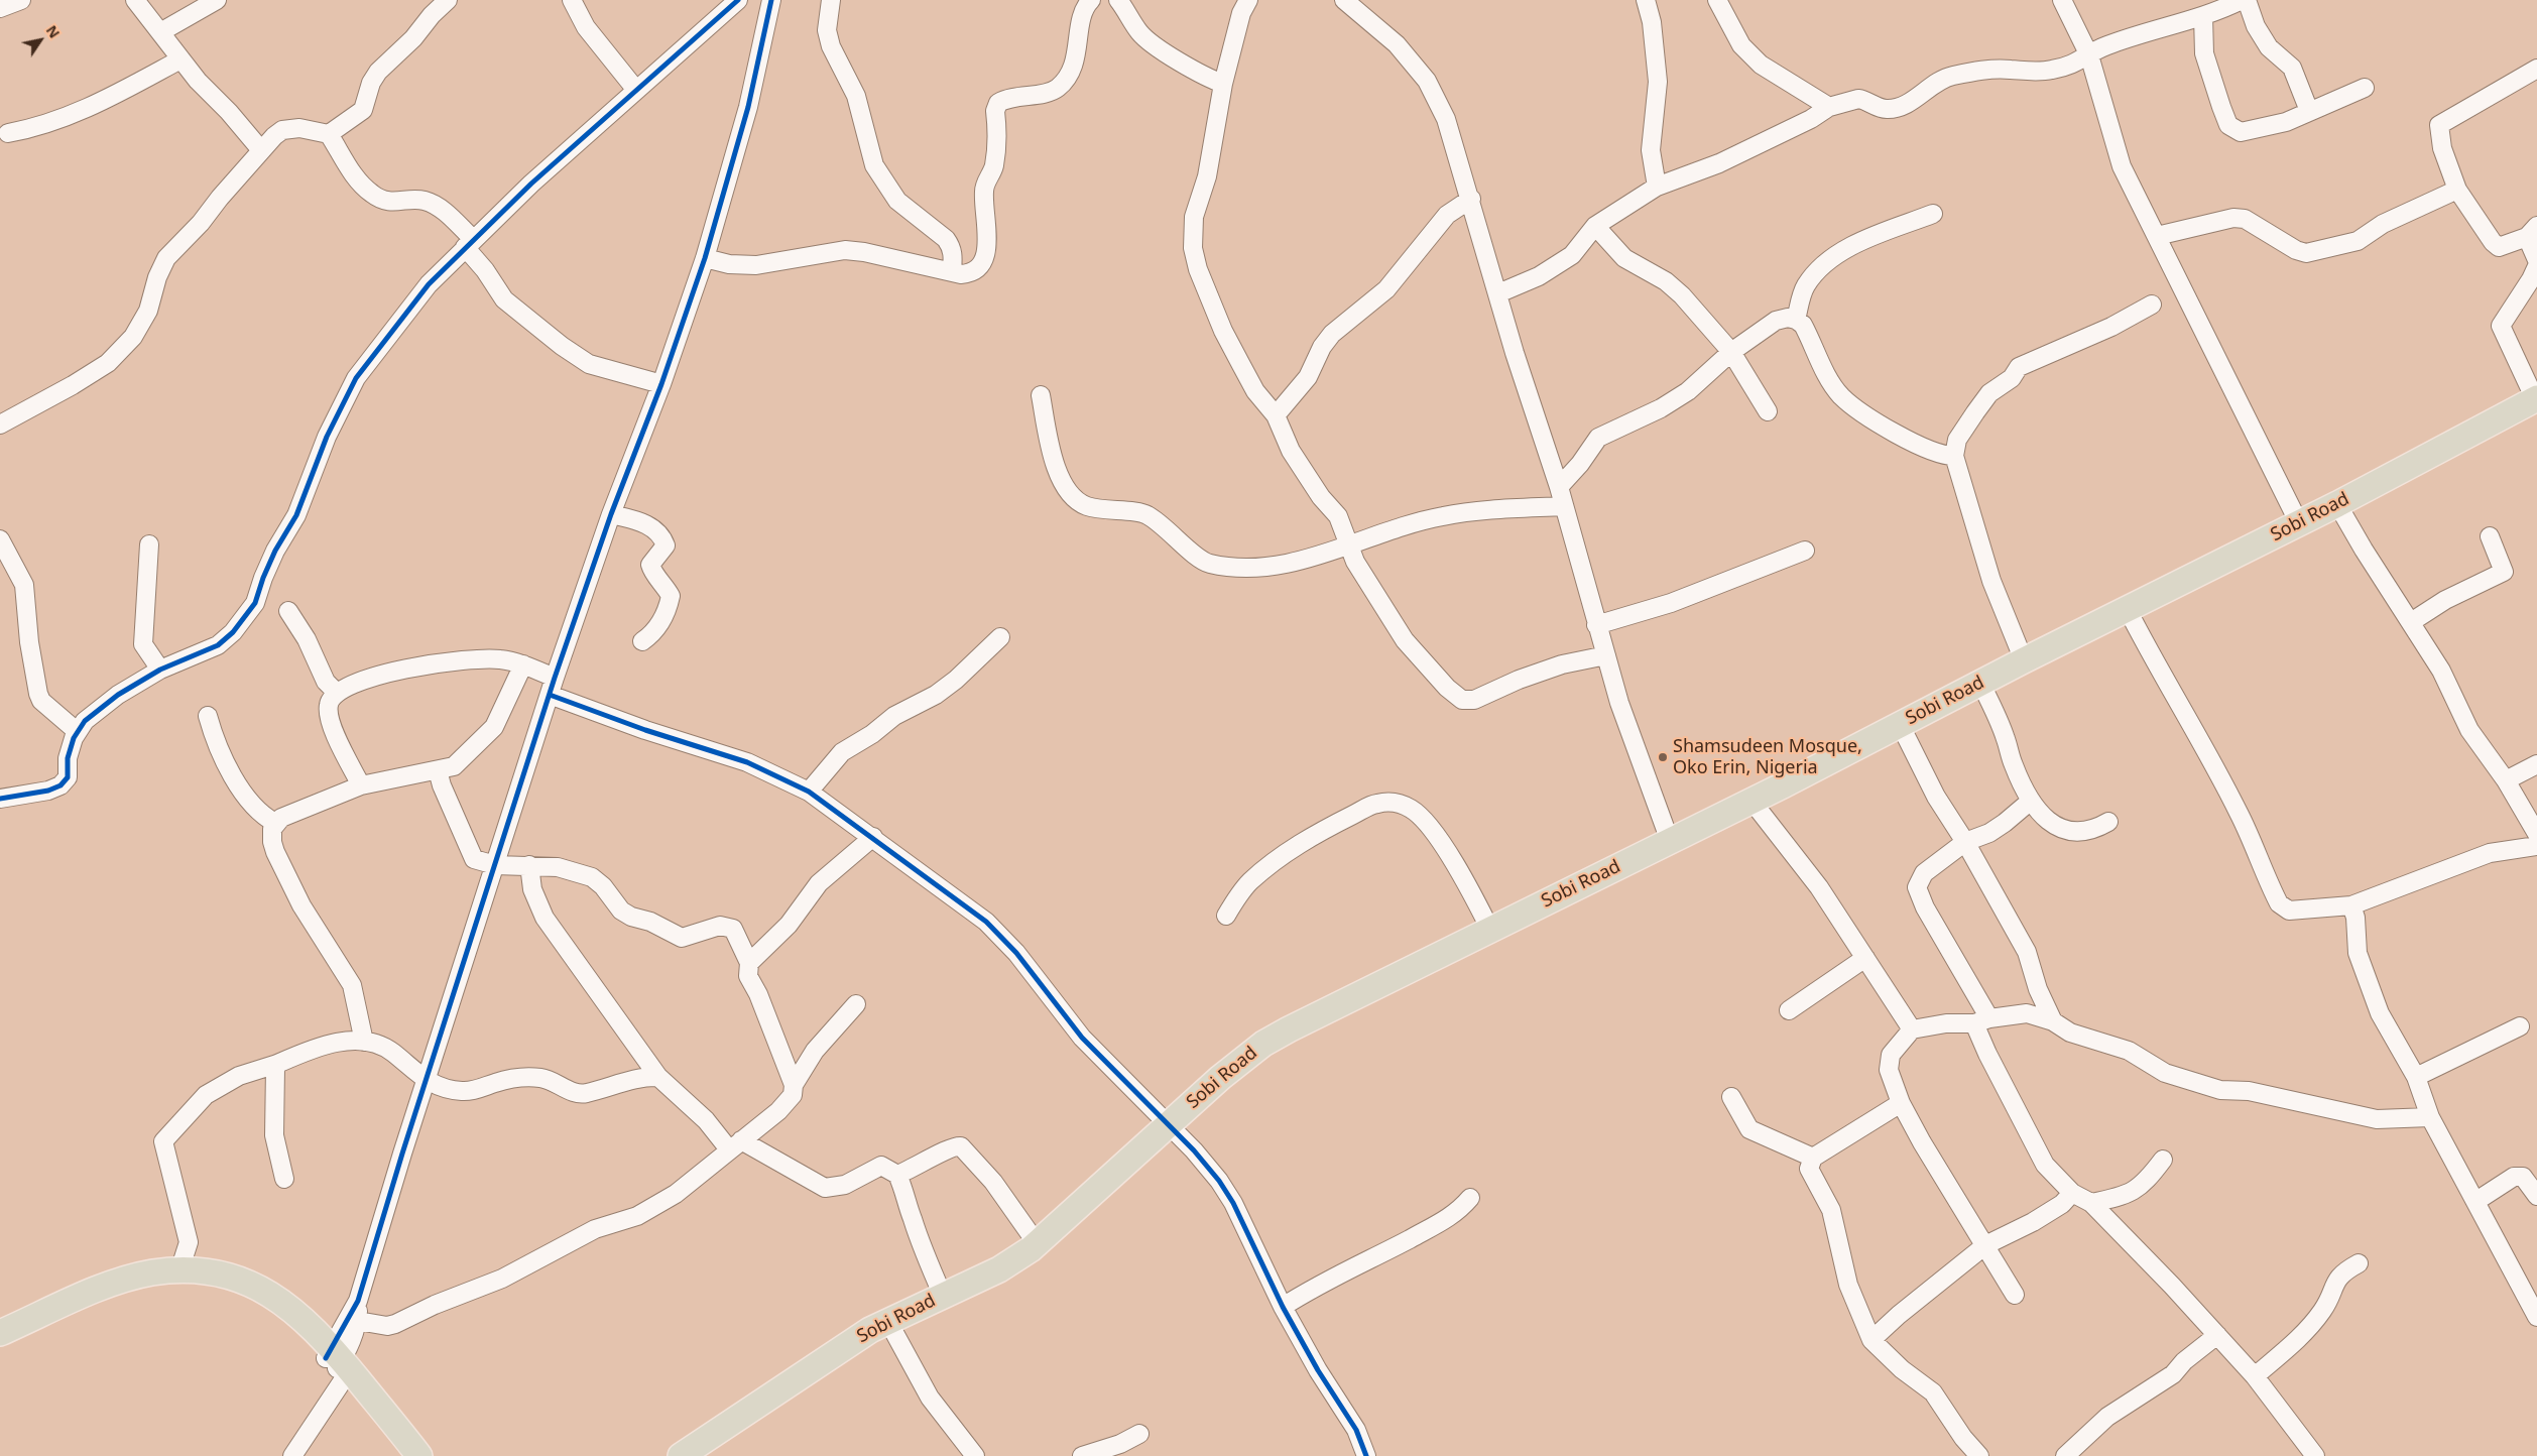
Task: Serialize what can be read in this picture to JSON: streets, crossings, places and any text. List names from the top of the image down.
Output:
{
  "streets": {
    "highway": ["Sobi Road"]
  },
  "places": ["Shamsudeen Mosque, Oko Erin, Nigeria"],
  "north": "top right"
}
